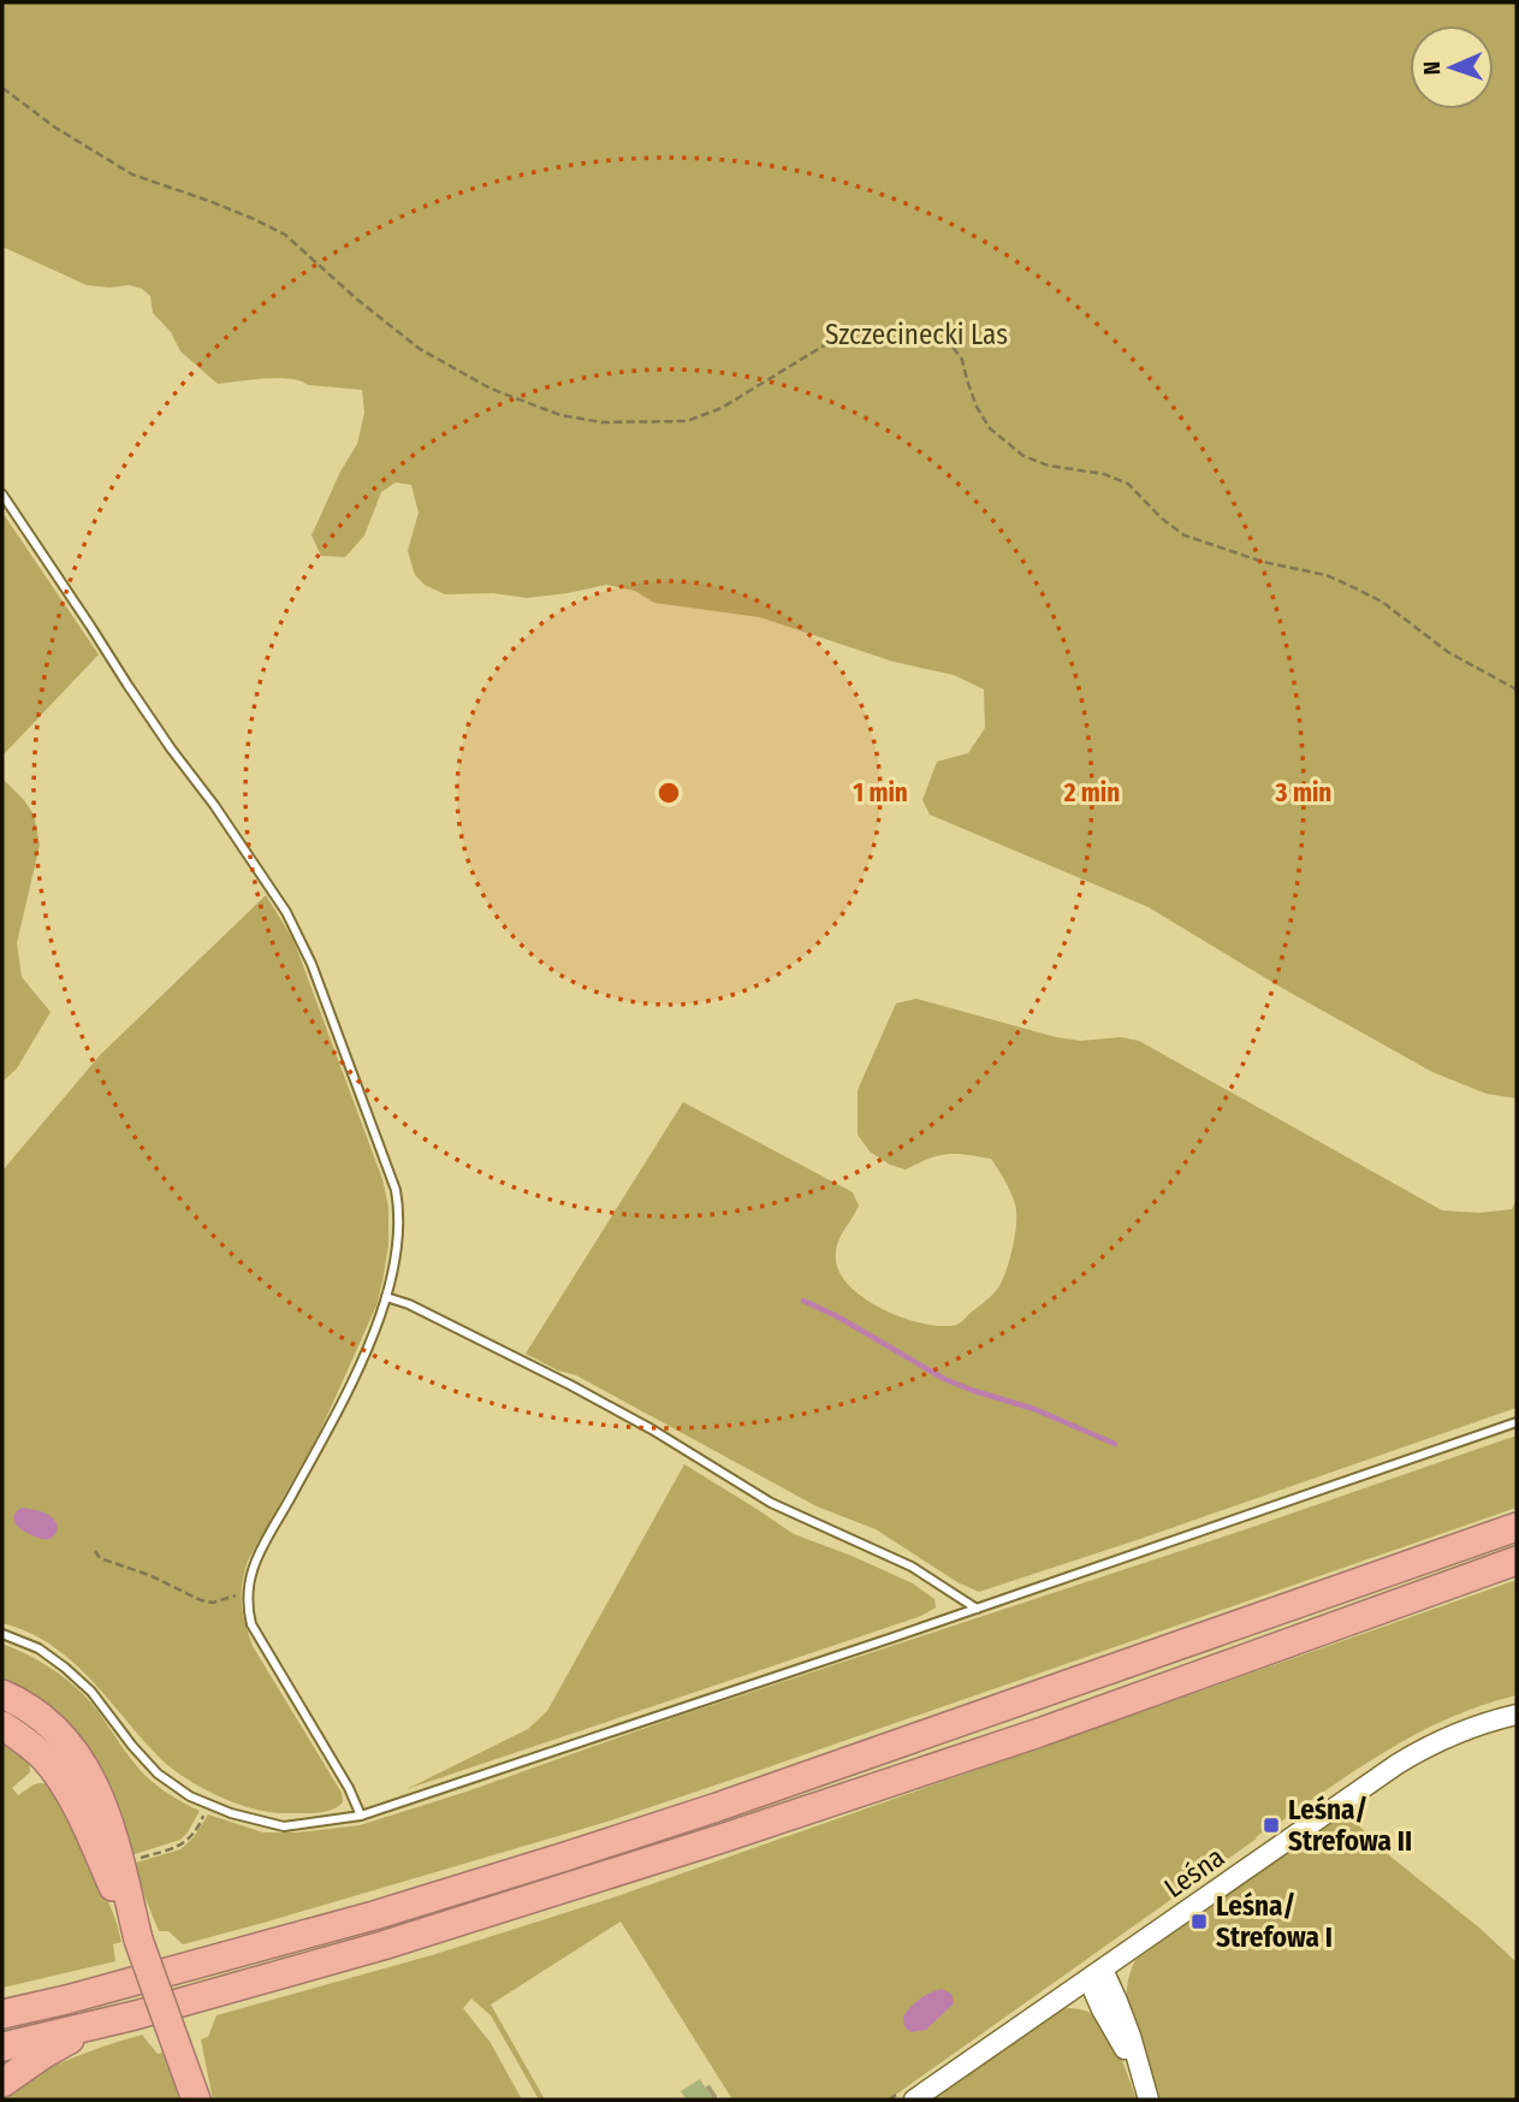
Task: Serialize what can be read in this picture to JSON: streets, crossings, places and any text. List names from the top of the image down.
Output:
{
  "streets": {
    "street": ["Leśna"]
  },
  "parks": ["Szczecinecki Las"],
  "places": {
    "transit": ["Leśna/ Strefowa II", "Leśna/ Strefowa I"]
  },
  "north": "left",
  "rings": ["1 min", "2 min", "3 min"]
}
